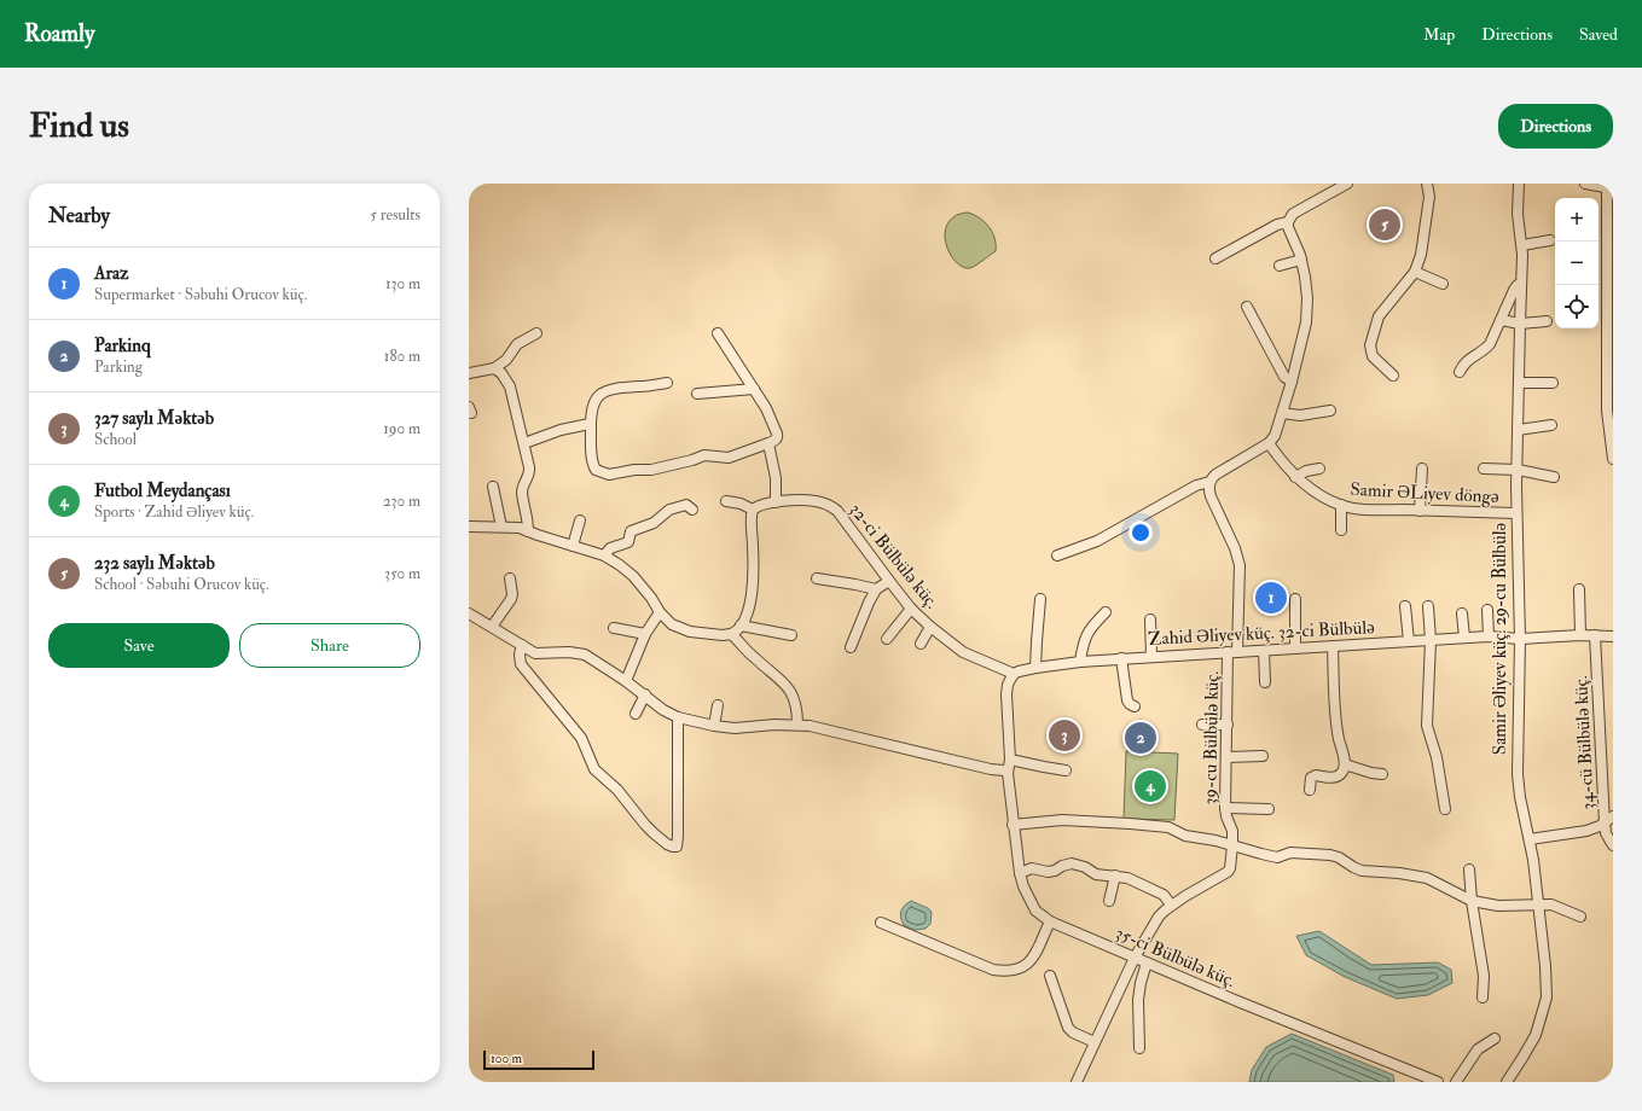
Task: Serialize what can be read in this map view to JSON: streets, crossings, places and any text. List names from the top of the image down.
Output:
{
  "streets": {
    "street": [
      "Samir ƏLiyev döngə",
      "32-ci Bülbülə küç.",
      "Zahid Əliyev küç. 32-ci Bülbülə",
      "Samir Əliyev küç. 29-cu Bülbülə",
      "39-cu Bülbülə küç.",
      "34-cü Bülbülə küç.",
      "35-ci Bülbülə küç."
    ]
  },
  "crossings": [
    ["Samir ƏLiyev döngə", "Samir Əliyev küç. 29-cu Bülbülə"],
    ["32-ci Bülbülə küç.", "Zahid Əliyev küç. 32-ci Bülbülə"],
    ["Zahid Əliyev küç. 32-ci Bülbülə", "Samir Əliyev küç. 29-cu Bülbülə"],
    ["Zahid Əliyev küç. 32-ci Bülbülə", "39-cu Bülbülə küç."],
    ["Zahid Əliyev küç. 32-ci Bülbülə", "34-cü Bülbülə küç."],
    ["39-cu Bülbülə küç.", "35-ci Bülbülə küç."]
  ],
  "scale_bar": "100 m",
  "page": {
    "header": "Roamly",
    "nav": ["Map", "Directions", "Saved"],
    "buttons": [
      "Directions",
      ["Save", "Share"]
    ],
    "title": "Find us",
    "heading": ["Nearby", "5 results"],
    "map_buttons": ["+", "−"],
    "pins": [
      "5",
      "1",
      "3",
      "2",
      "4"
    ],
    "list": [
      {
        "mark": "1",
        "name": "Araz",
        "note": "Supermarket · Səbuhi Orucov küç.",
        "value": "130 m"
      },
      {
        "mark": "2",
        "name": "Parkinq",
        "note": "Parking",
        "value": "180 m"
      },
      {
        "mark": "3",
        "name": "327 saylı Məktəb",
        "note": "School",
        "value": "190 m"
      },
      {
        "mark": "4",
        "name": "Futbol Meydançası",
        "note": "Sports · Zahid Əliyev küç.",
        "value": "230 m"
      },
      {
        "mark": "5",
        "name": "232 saylı Məktəb",
        "note": "School · Səbuhi Orucov küç.",
        "value": "350 m"
      }
    ],
    "scale": "100 m"
  }
}
